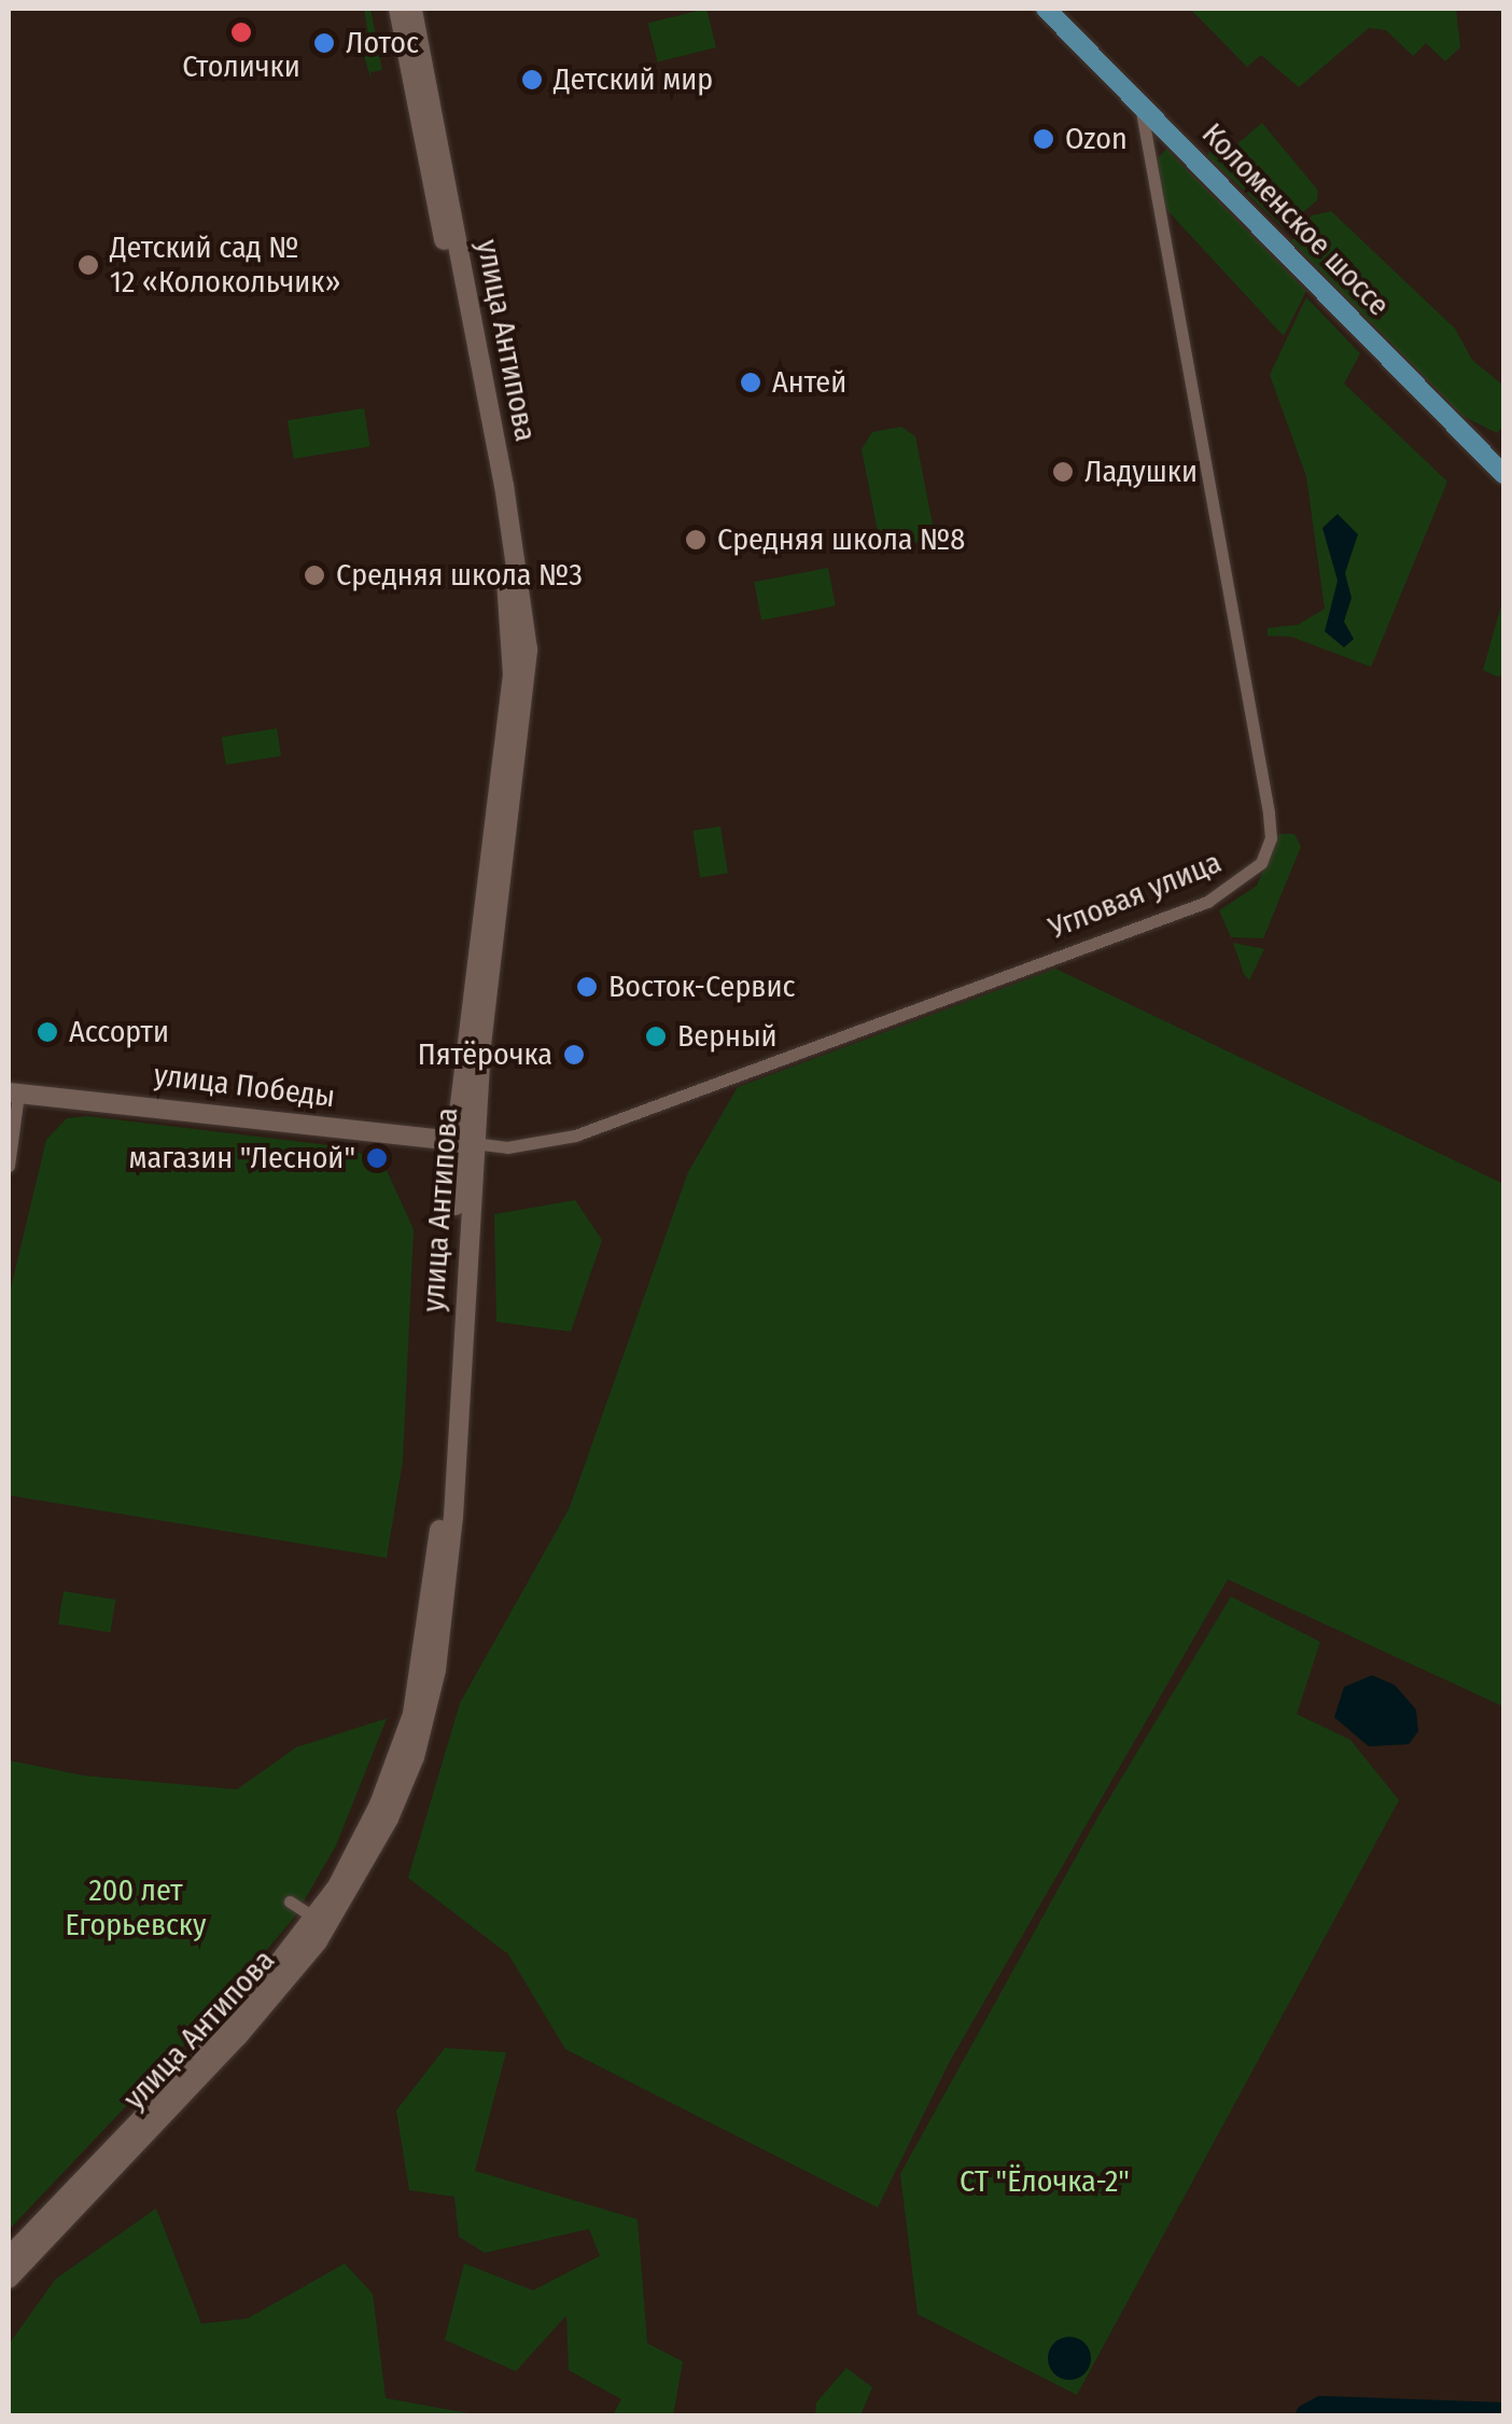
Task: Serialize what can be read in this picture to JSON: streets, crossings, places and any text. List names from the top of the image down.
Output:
{
  "streets": {
    "main road": ["Коломенское шоссе", "улица Антипова", "улица Победы"],
    "street": ["Угловая улица"]
  },
  "crossings": [
    ["Коломенское шоссе", "Угловая улица"],
    ["улица Антипова", "Угловая улица"],
    ["улица Антипова", "улица Победы"],
    ["Угловая улица", "улица Победы"]
  ],
  "parks": ["200 лет Егорьевску", "СТ \"Ёлочка-2\""],
  "places": [
    "Столички",
    "Лотос",
    "Детский мир",
    "Ozon",
    "Детский сад № 12 «Колокольчик»",
    "Антей",
    "Ладушки",
    "Средняя школа №8",
    "Средняя школа №3",
    "Восток-Сервис",
    "Ассорти",
    "Верный",
    "Пятёрочка",
    "магазин \"Лесной\""
  ]
}
